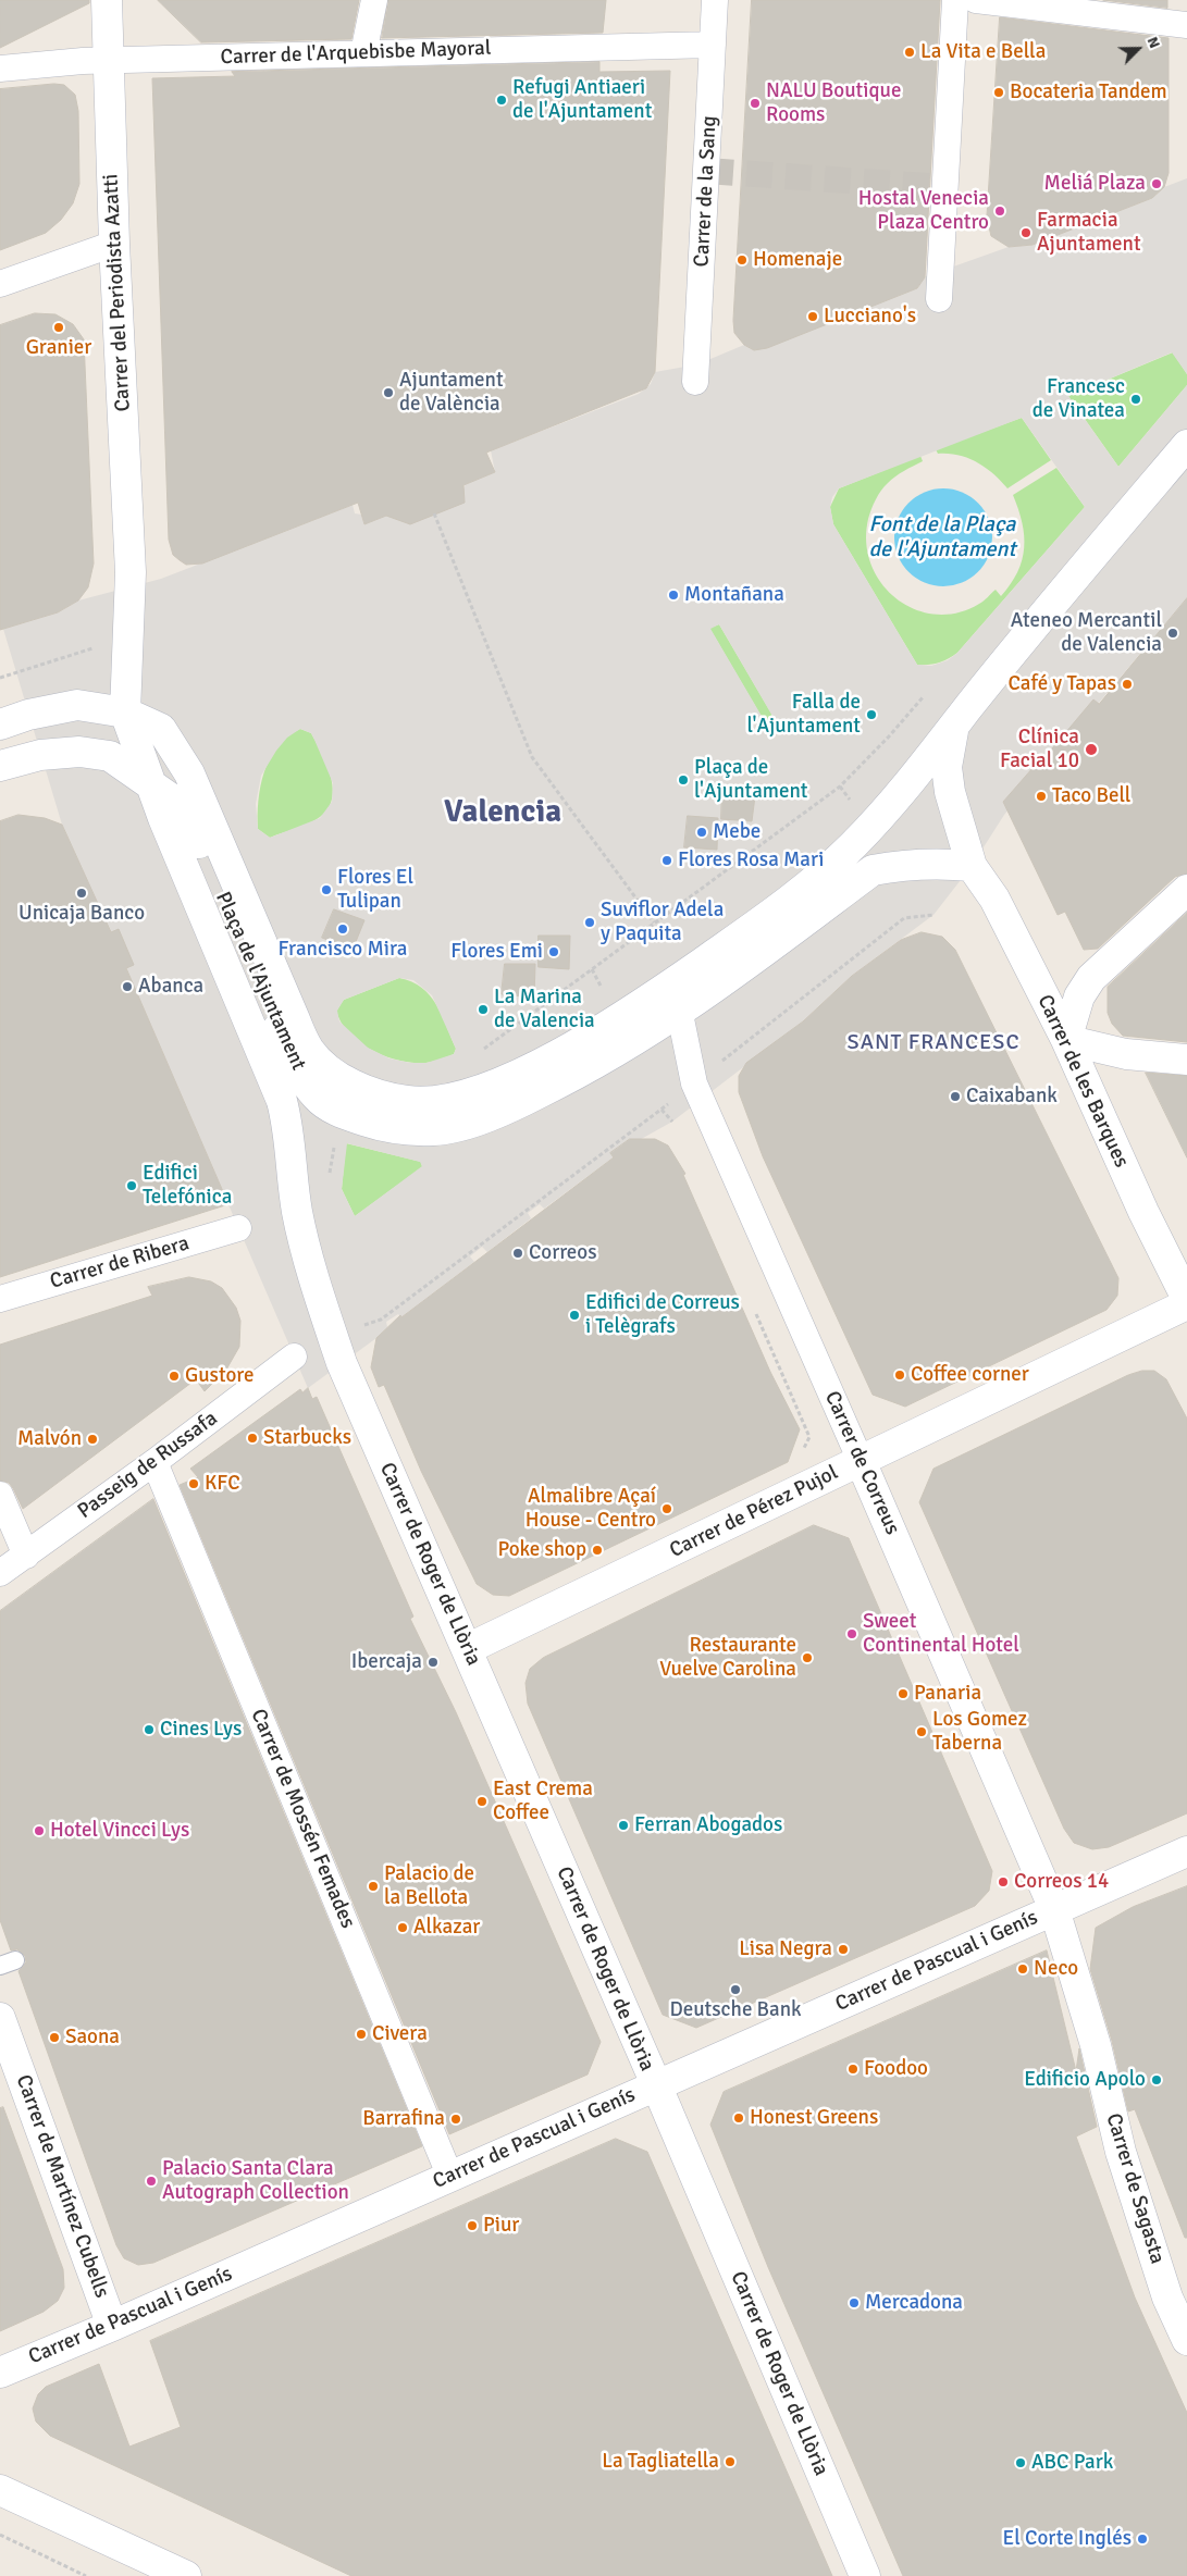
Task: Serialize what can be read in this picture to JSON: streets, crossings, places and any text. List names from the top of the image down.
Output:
{
  "streets": {
    "street": [
      "Carrer de l'Arquebisbe Mayoral",
      "Carrer de la Sang",
      "Carrer del Periodista Azatti",
      "Plaça de l'Ajuntament",
      "Carrer de les Barques",
      "Carrer de Ribera",
      "Carrer de Correus",
      "Passeig de Russafa",
      "Carrer de Pérez Pujol",
      "Carrer de Roger de Llòria",
      "Carrer de Mossén Femades",
      "Carrer de Pascual i Genís",
      "Carrer de Martínez Cubells",
      "Carrer de Sagasta"
    ]
  },
  "crossings": [
    ["Carrer de l'Arquebisbe Mayoral", "Carrer de la Sang"],
    ["Carrer de l'Arquebisbe Mayoral", "Carrer del Periodista Azatti"],
    ["Carrer del Periodista Azatti", "Plaça de l'Ajuntament"],
    ["Plaça de l'Ajuntament", "Carrer de les Barques"],
    ["Plaça de l'Ajuntament", "Carrer de Correus"],
    ["Plaça de l'Ajuntament", "Carrer de Roger de Llòria"],
    ["Carrer de Correus", "Carrer de Pérez Pujol"],
    ["Carrer de Correus", "Carrer de Pascual i Genís"],
    ["Carrer de Correus", "Carrer de Sagasta"],
    ["Passeig de Russafa", "Carrer de Mossén Femades"],
    ["Carrer de Pérez Pujol", "Carrer de Roger de Llòria"],
    ["Carrer de Roger de Llòria", "Carrer de Pascual i Genís"],
    ["Carrer de Mossén Femades", "Carrer de Pascual i Genís"],
    ["Carrer de Pascual i Genís", "Carrer de Martínez Cubells"],
    ["Carrer de Pascual i Genís", "Carrer de Sagasta"]
  ],
  "districts": ["Valencia", "SANT FRANCESC"],
  "water": ["Font de la Plaça de l'Ajuntament"],
  "places": [
    "La Vita e Bella",
    "Bocateria Tandem",
    "Refugi Antiaeri de l'Ajuntament",
    "NALU Boutique Rooms",
    "Meliá Plaza",
    "Hostal Venecia Plaza Centro",
    "Farmacia Ajuntament",
    "Homenaje",
    "Lucciano's",
    "Granier",
    "Ajuntament de València",
    "Francesc de Vinatea",
    "Montañana",
    "Ateneo Mercantil de Valencia",
    "Café y Tapas",
    "Falla de l'Ajuntament",
    "Clínica Facial 10",
    "Plaça de l'Ajuntament",
    "Taco Bell",
    "Mebe",
    "Flores Rosa Mari",
    "Flores El Tulipan",
    "Unicaja Banco",
    "Suviflor Adela y Paquita",
    "Francisco Mira",
    "Flores Emi",
    "Abanca",
    "La Marina de Valencia",
    "Caixabank",
    "Edifici Telefónica",
    "Correos",
    "Edifici de Correus i Telègrafs",
    "Coffee corner",
    "Gustore",
    "Starbucks",
    "Malvón",
    "KFC",
    "Almalibre Açaí House - Centro",
    "Poke shop",
    "Sweet Continental Hotel",
    "Restaurante Vuelve Carolina",
    "Ibercaja",
    "Panaria",
    "Cines Lys",
    "Los Gomez Taberna",
    "East Crema Coffee",
    "Ferran Abogados",
    "Hotel Vincci Lys",
    "Correos 14",
    "Palacio de la Bellota",
    "Alkazar",
    "Lisa Negra",
    "Neco",
    "Deutsche Bank",
    "Civera",
    "Saona",
    "Foodoo",
    "Edificio Apolo",
    "Honest Greens",
    "Barrafina",
    "Palacio Santa Clara Autograph Collection",
    "Piur",
    "Mercadona",
    "La Tagliatella",
    "ABC Park",
    "El Corte Inglés"
  ],
  "north": "top right"
}
